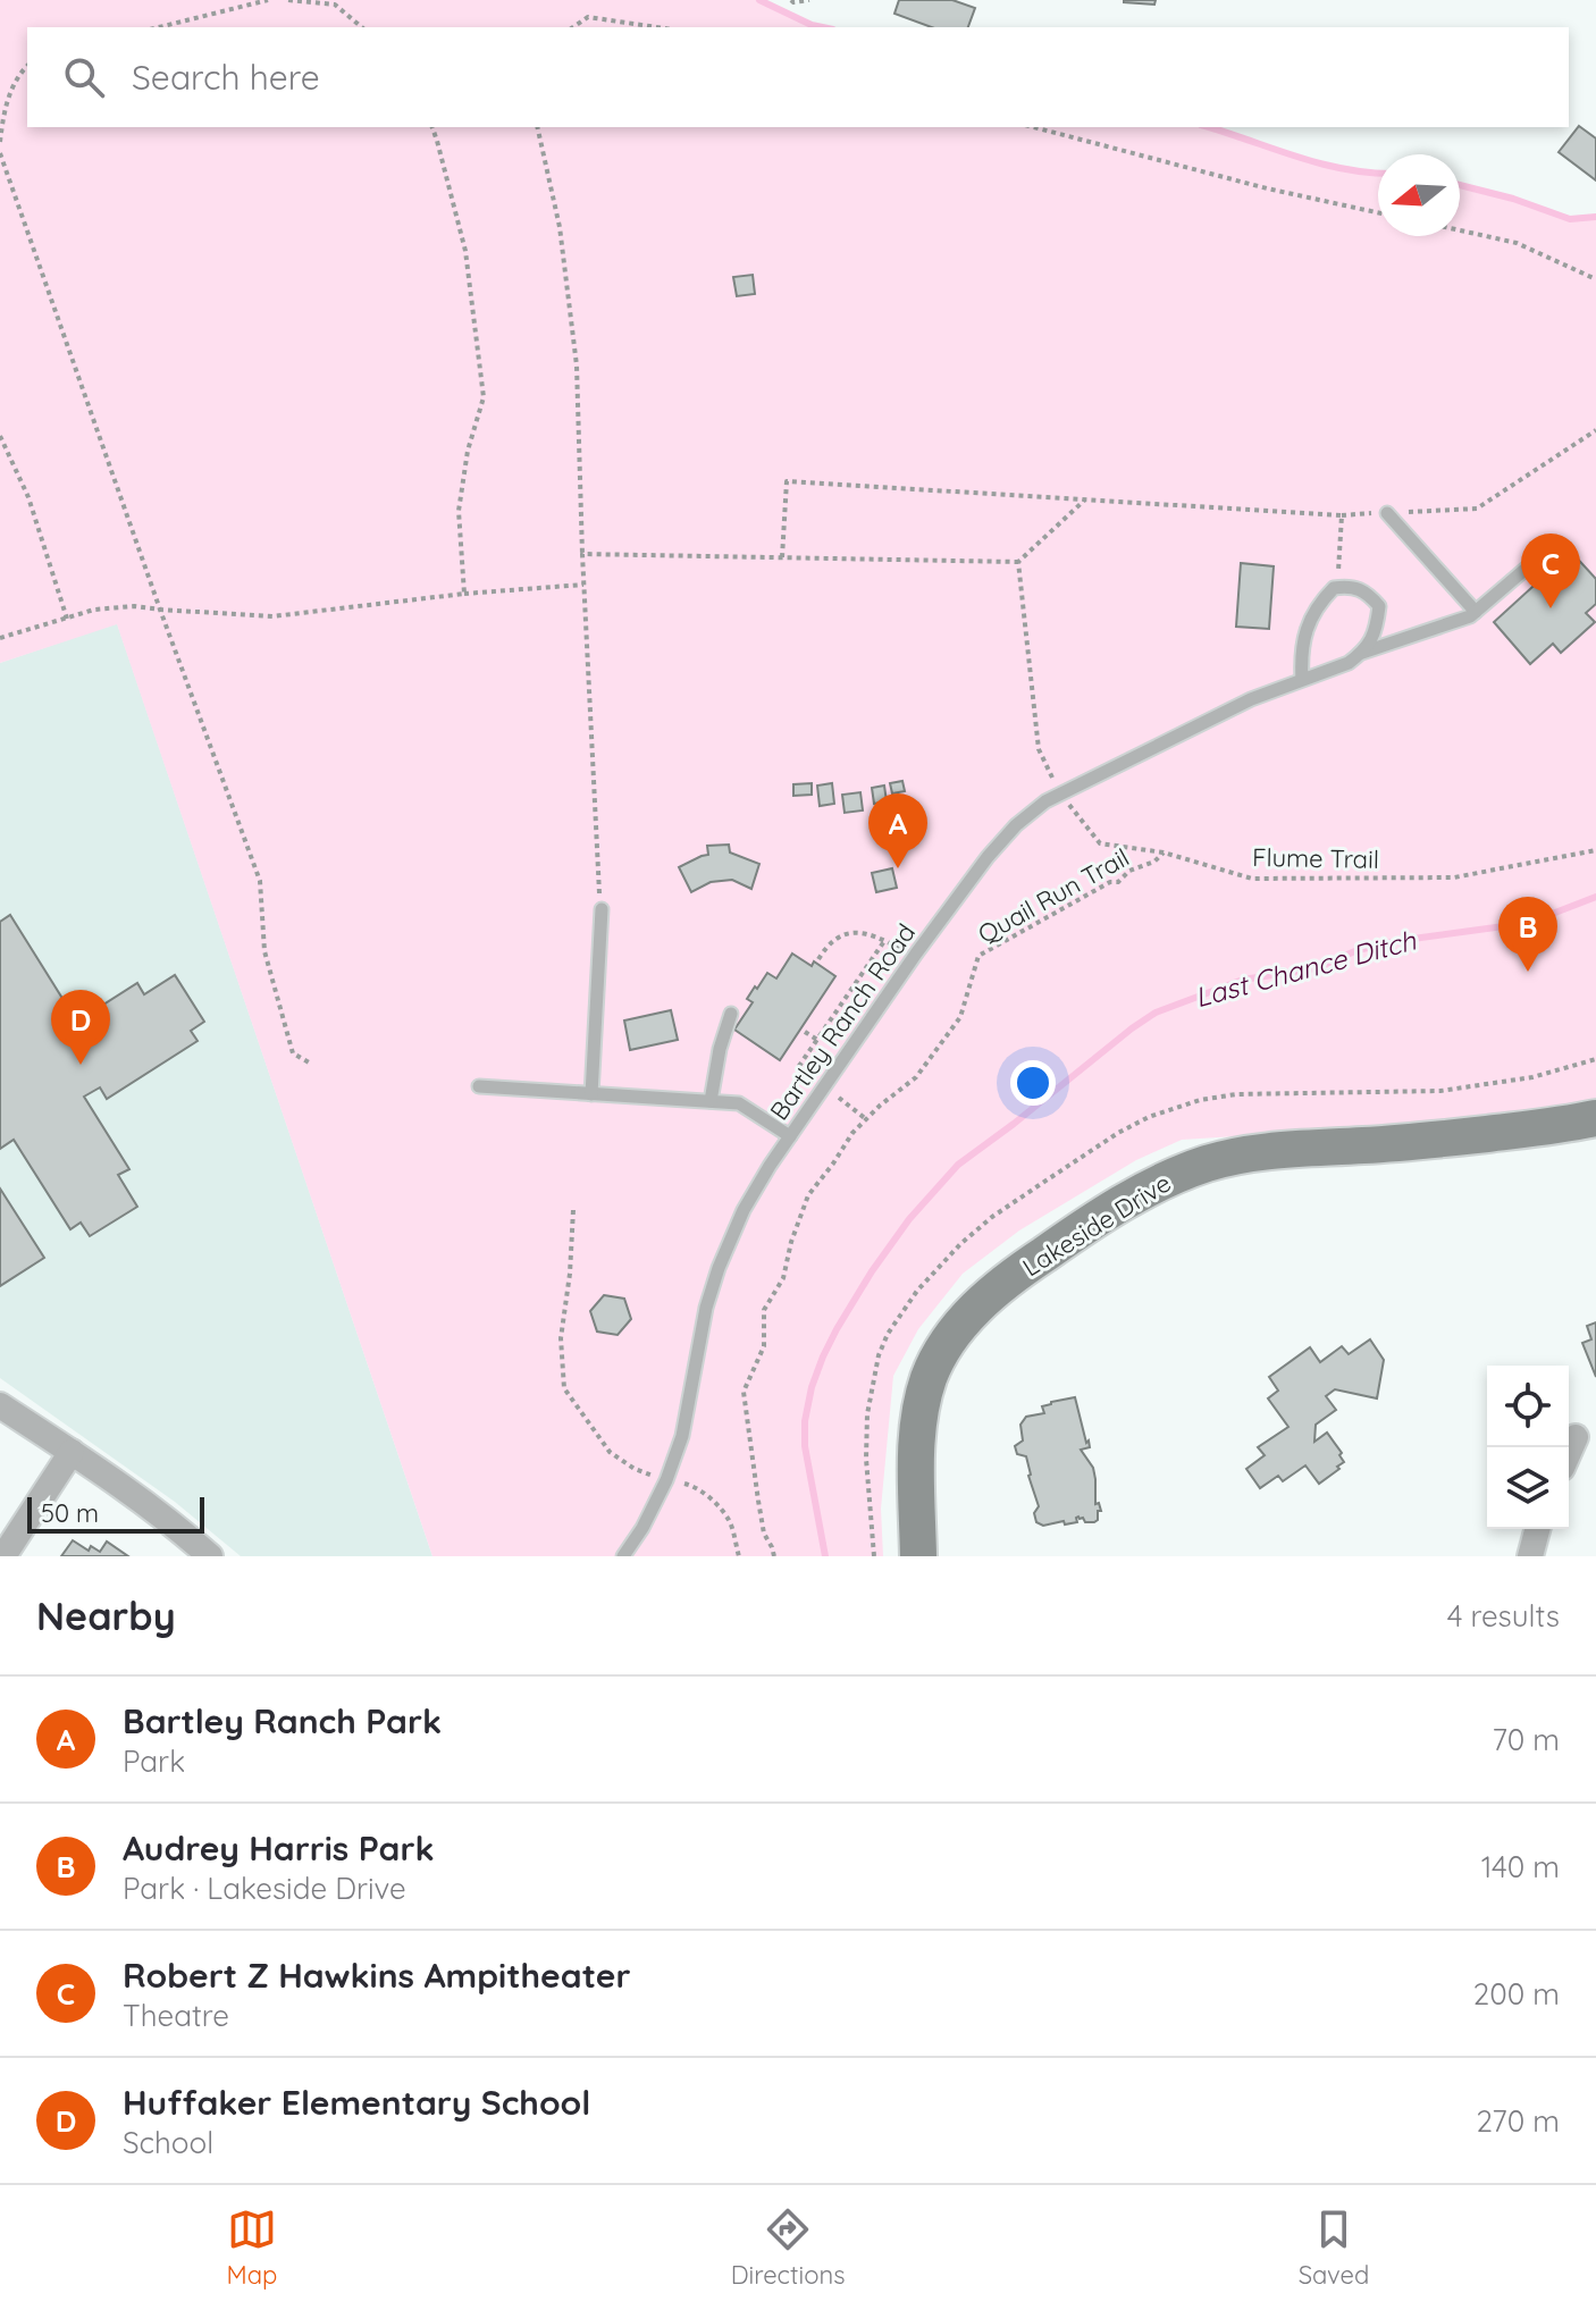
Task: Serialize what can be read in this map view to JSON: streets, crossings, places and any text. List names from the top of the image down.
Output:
{
  "streets": {
    "street": ["Lakeside Drive"],
    "lane": ["Bartley Ranch Road"],
    "path": ["Flume Trail", "Quail Run Trail"]
  },
  "crossings": [
    ["Flume Trail", "Quail Run Trail"],
    ["Flume Trail", "Bartley Ranch Road"]
  ],
  "water": ["Last Chance Ditch"],
  "scale_bar": "50 m",
  "north": "left",
  "page": {
    "search": "Search here",
    "pins": [
      "C",
      "A",
      "B",
      "D"
    ],
    "scale": "50 m",
    "heading": ["Nearby", "4 results"],
    "list": [
      {
        "mark": "A",
        "name": "Bartley Ranch Park",
        "note": "Park",
        "value": "70 m"
      },
      {
        "mark": "B",
        "name": "Audrey Harris Park",
        "note": "Park · Lakeside Drive",
        "value": "140 m"
      },
      {
        "mark": "C",
        "name": "Robert Z Hawkins Ampitheater",
        "note": "Theatre",
        "value": "200 m"
      },
      {
        "mark": "D",
        "name": "Huffaker Elementary School",
        "note": "School",
        "value": "270 m"
      }
    ],
    "nav": ["Map", "Directions", "Saved"]
  }
}
